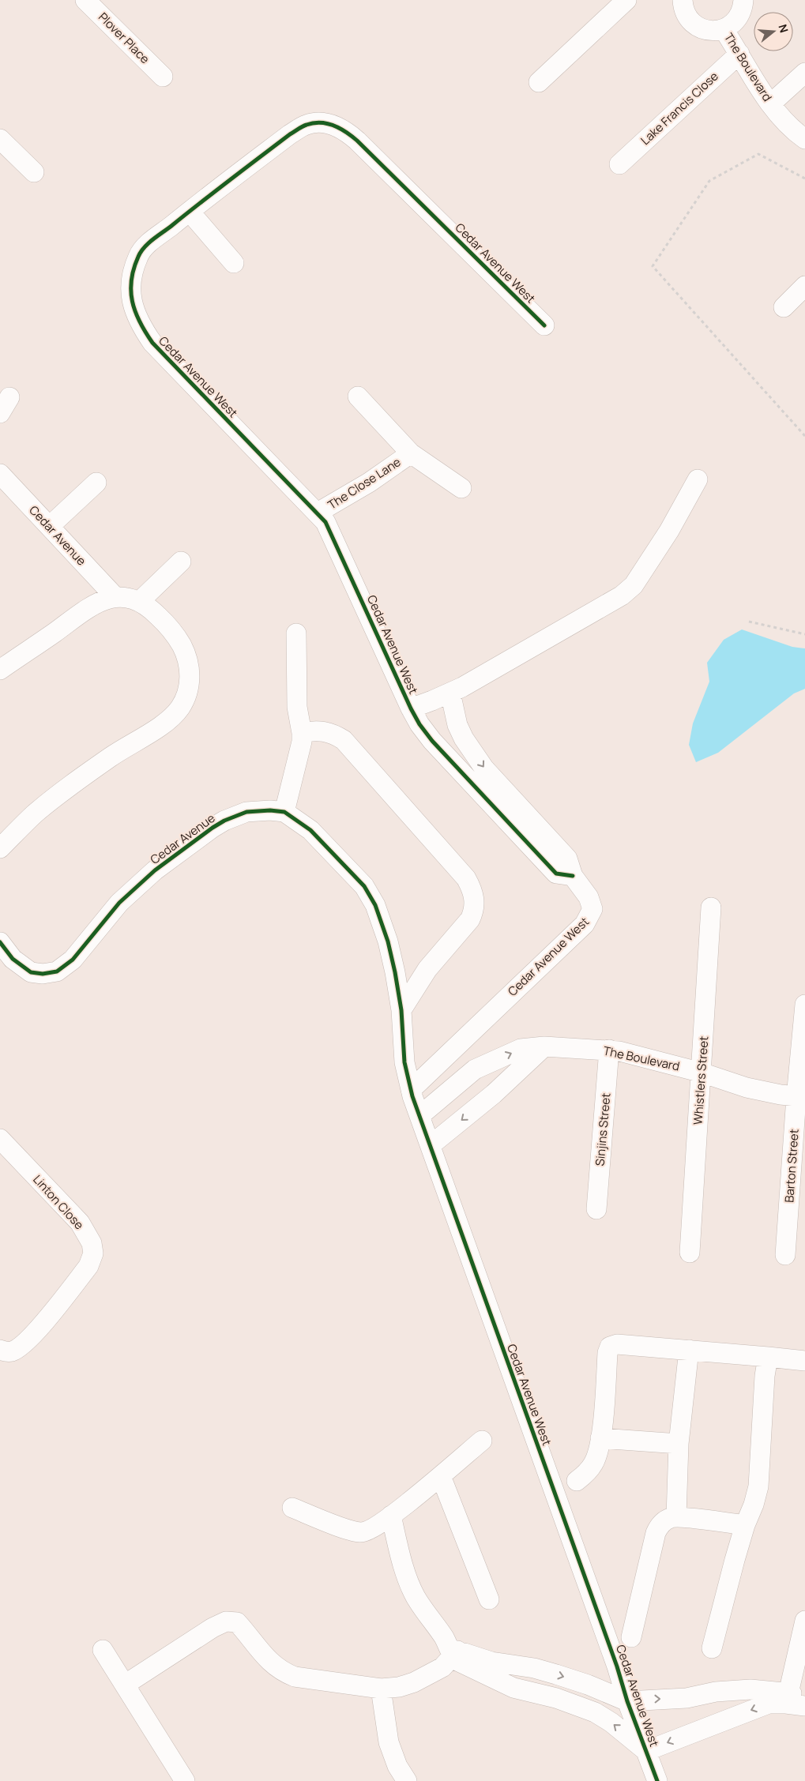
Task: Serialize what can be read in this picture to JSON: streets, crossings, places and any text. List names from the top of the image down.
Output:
{
  "streets": {
    "street": [
      "Plover Place",
      "The Boulevard",
      "Lake Francis Close",
      "Cedar Avenue West",
      "The Close Lane",
      "Cedar Avenue",
      "Whistlers Street",
      "Sinjins Street",
      "Barton Street",
      "Linton Close"
    ]
  },
  "crossings": [
    ["The Boulevard", "Lake Francis Close"],
    ["The Boulevard", "Cedar Avenue West"],
    ["The Boulevard", "Whistlers Street"],
    ["The Boulevard", "Sinjins Street"],
    ["The Boulevard", "Barton Street"],
    ["Cedar Avenue West", "The Close Lane"]
  ],
  "north": "right"
}
